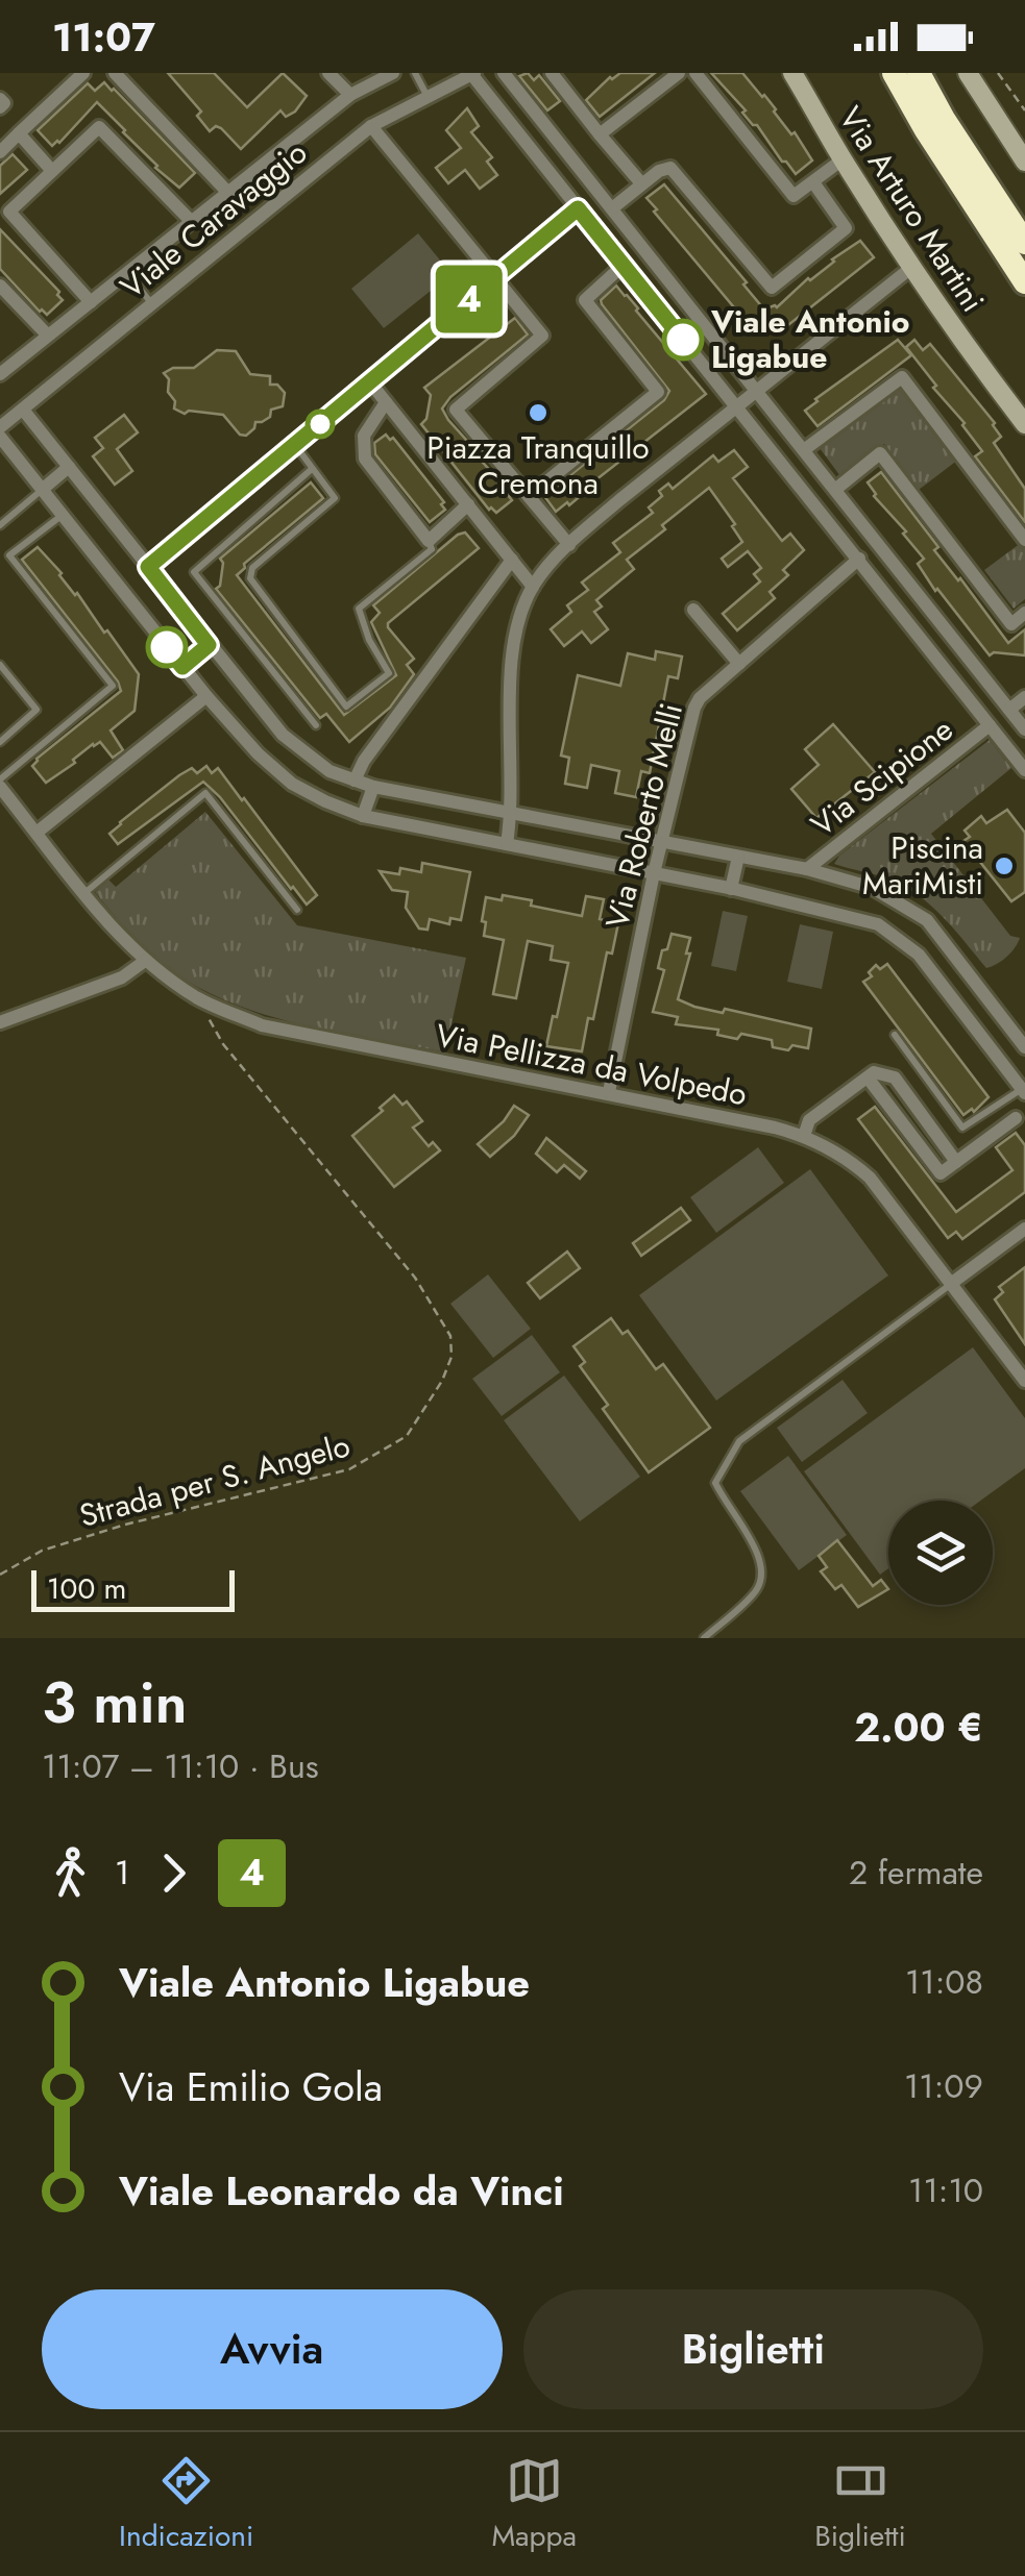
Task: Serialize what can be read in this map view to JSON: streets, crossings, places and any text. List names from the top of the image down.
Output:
{
  "streets": {
    "street": [
      "Via Arturo Martini",
      "Viale Caravaggio",
      "Via Scipione",
      "Via Roberto Melli",
      "Via Pellizza da Volpedo"
    ],
    "path": ["Strada per S. Angelo"]
  },
  "crossings": [
    ["Via Roberto Melli", "Via Pellizza da Volpedo"],
    ["Via Pellizza da Volpedo", "Strada per S. Angelo"]
  ],
  "places": ["Viale Antonio Ligabue", "Piazza Tranquillo Cremona", "Piscina MariMisti"],
  "lines": ["bus line 4"],
  "scale_bar": "100 m",
  "page": {
    "status": "11:07",
    "on_map": "4",
    "scale": "100 m",
    "heading": ["3 min", "11:07 – 11:10 · Bus", "2.00 €"],
    "legs": ["1", "4", "2 fermate"],
    "list": [
      {
        "name": "Viale Antonio Ligabue",
        "value": "11:08"
      },
      {
        "name": "Via Emilio Gola",
        "value": "11:09"
      },
      {
        "name": "Viale Leonardo da Vinci",
        "value": "11:10"
      }
    ],
    "buttons": ["Avvia", "Biglietti"],
    "tabs": ["Indicazioni", "Mappa", "Biglietti"]
  }
}
